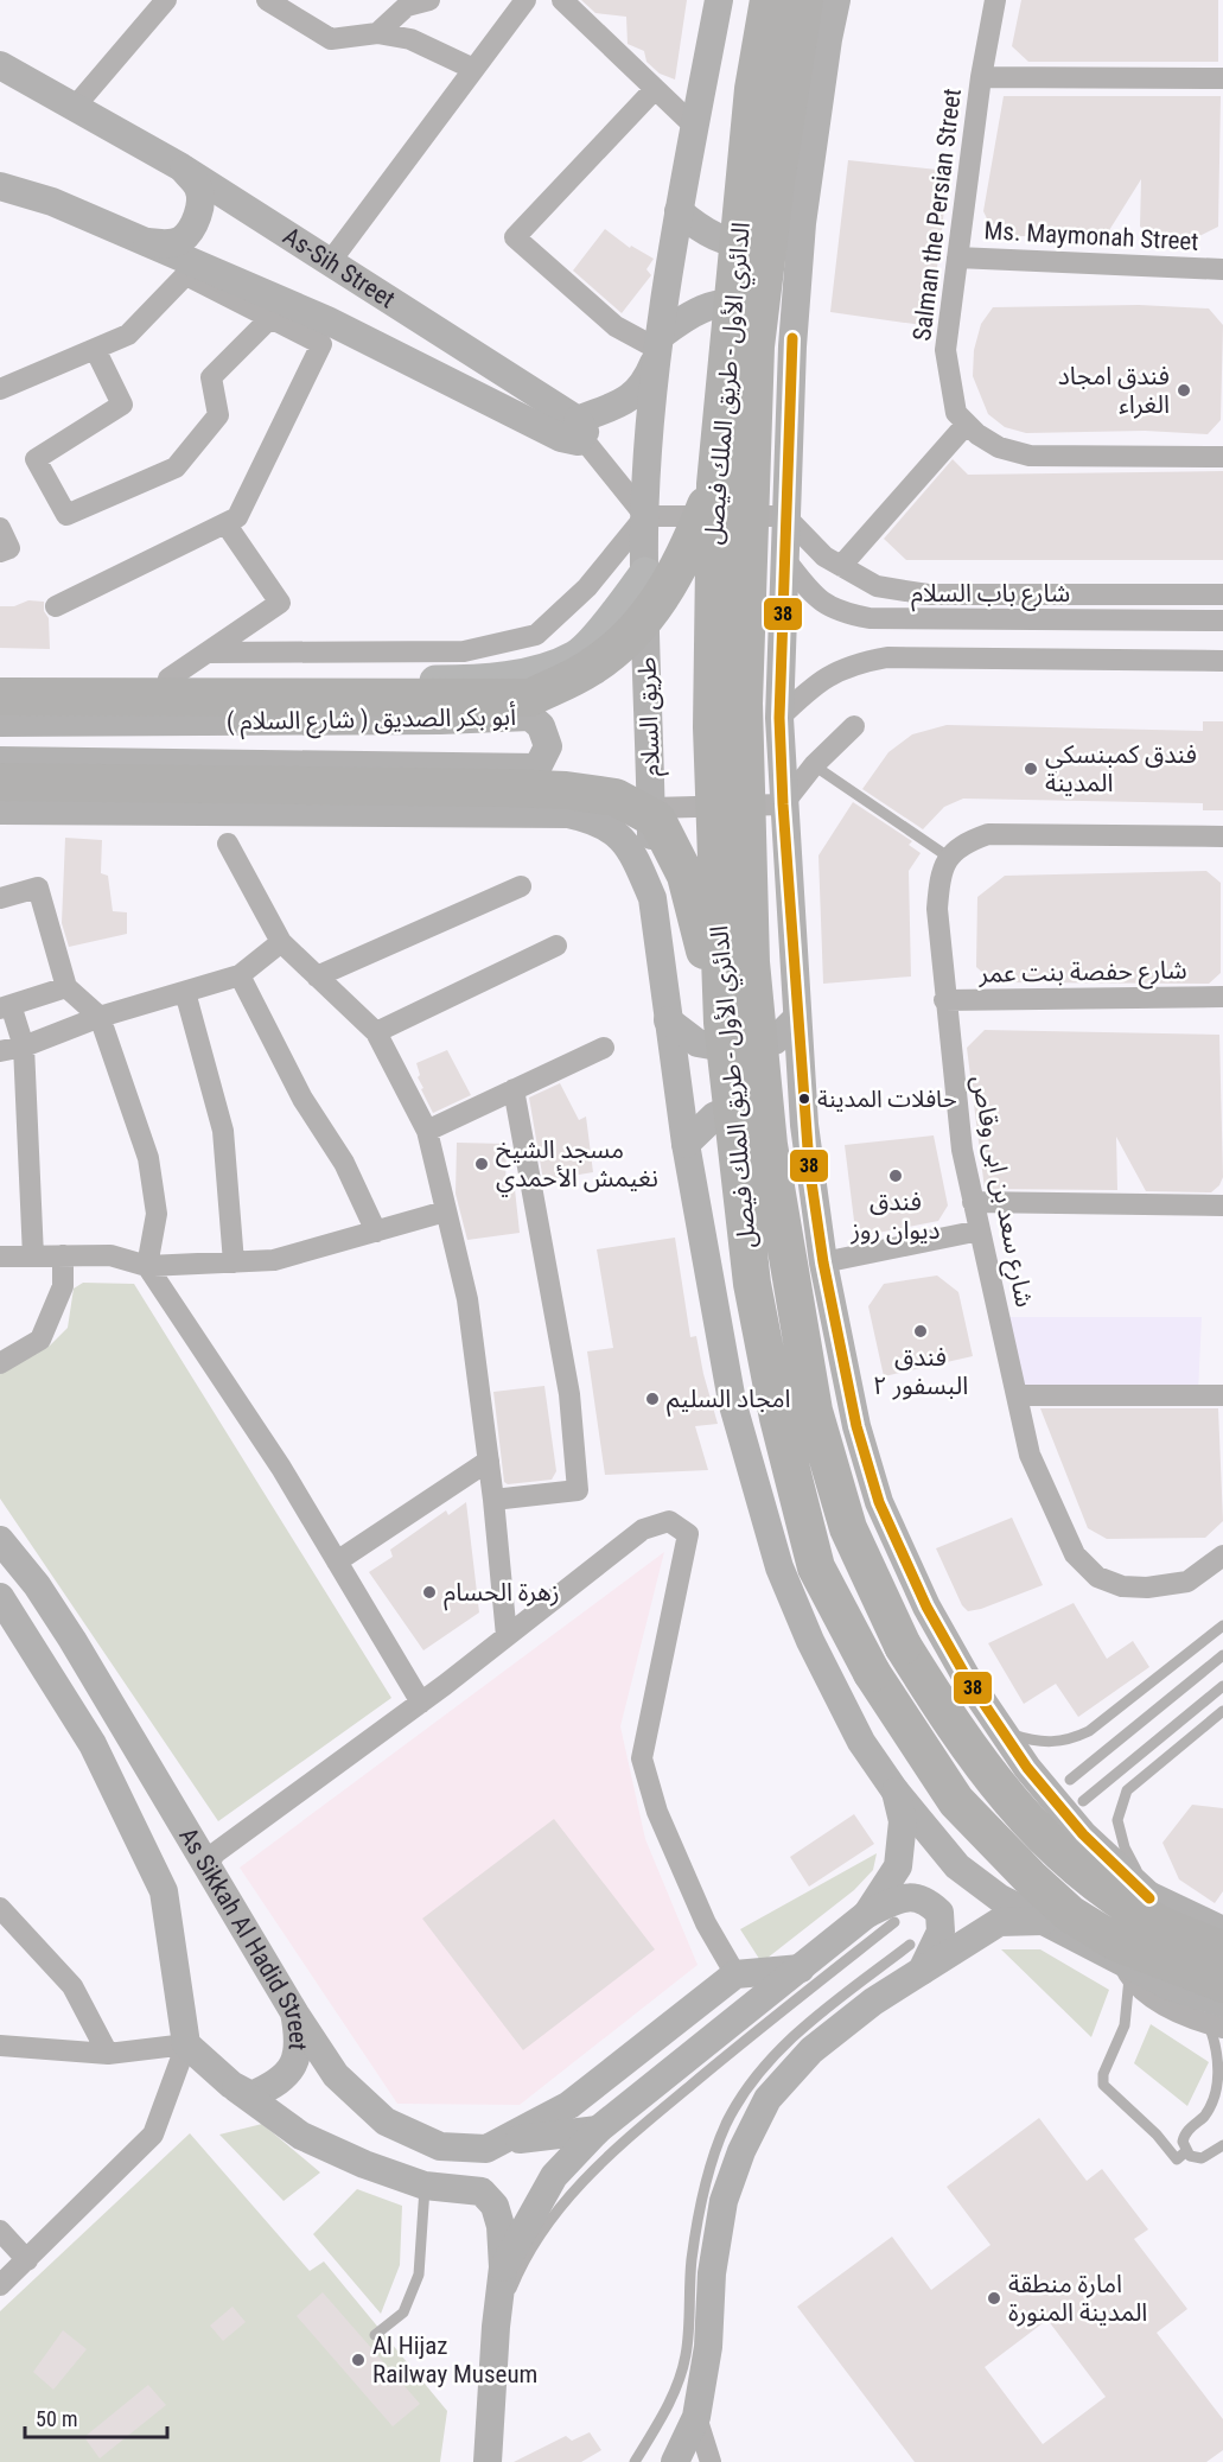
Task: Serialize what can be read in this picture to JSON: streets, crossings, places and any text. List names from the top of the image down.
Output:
{
  "streets": {
    "highway": ["الدائري الأول - طريق الملك فيصل", "( شارع السلام ) أبو بكر الصديق"],
    "main road": ["As-Sih Street", "طريق السلام", "As Sikkah Al Hadid Street"],
    "street": [
      "Salman the Persian Street",
      "Ms. Maymonah Street",
      "شارع باب السلام",
      "شارع حفصة بنت عمر",
      "شارع سعد بن ابى وقاص"
    ]
  },
  "crossings": [
    ["Salman the Persian Street", "Ms. Maymonah Street"],
    ["الدائري الأول - طريق الملك فيصل", "( شارع السلام ) أبو بكر الصديق"],
    ["شارع حفصة بنت عمر", "شارع سعد بن ابى وقاص"]
  ],
  "places": [
    "فندق امجاد الغراء",
    "فندق كمبنسكي المدينة",
    "حافلات المدينة",
    "مسجد الشيخ نغيمش الأحمدي",
    "فندق ديوان روز",
    "فندق البسفور ٢",
    "امجاد السلیم",
    "زهرة الحسام",
    "امارة منطقة المدينة المنورة",
    "Al Hijaz Railway Museum"
  ],
  "lines": ["transit line 38"],
  "scale_bar": "50 m"
}
